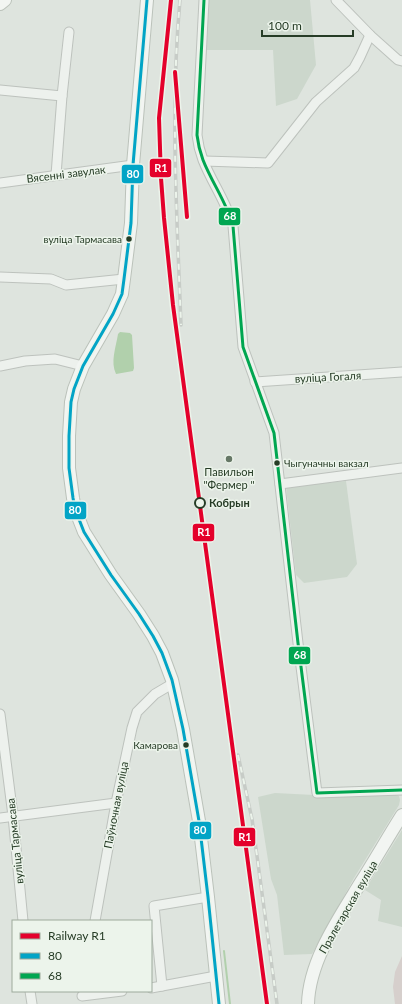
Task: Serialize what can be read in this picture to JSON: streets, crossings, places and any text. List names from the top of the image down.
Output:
{
  "streets": {
    "main road": ["Пралетарская вуліца"],
    "street": [
      "Вясенні завулак",
      "вуліца Гогаля",
      "Паўночная вуліца",
      "вуліца Тармасава"
    ]
  },
  "places": [
    "вуліца Тармасава",
    "Павильон \"Фермер \"",
    "Чыгуначны вакзал",
    "Кобрын",
    "Камарова"
  ],
  "lines": ["rail line R1", "transit line 80", "transit line 68"],
  "legend": ["Railway R1", "80", "68"],
  "scale_bar": "100 m"
}
